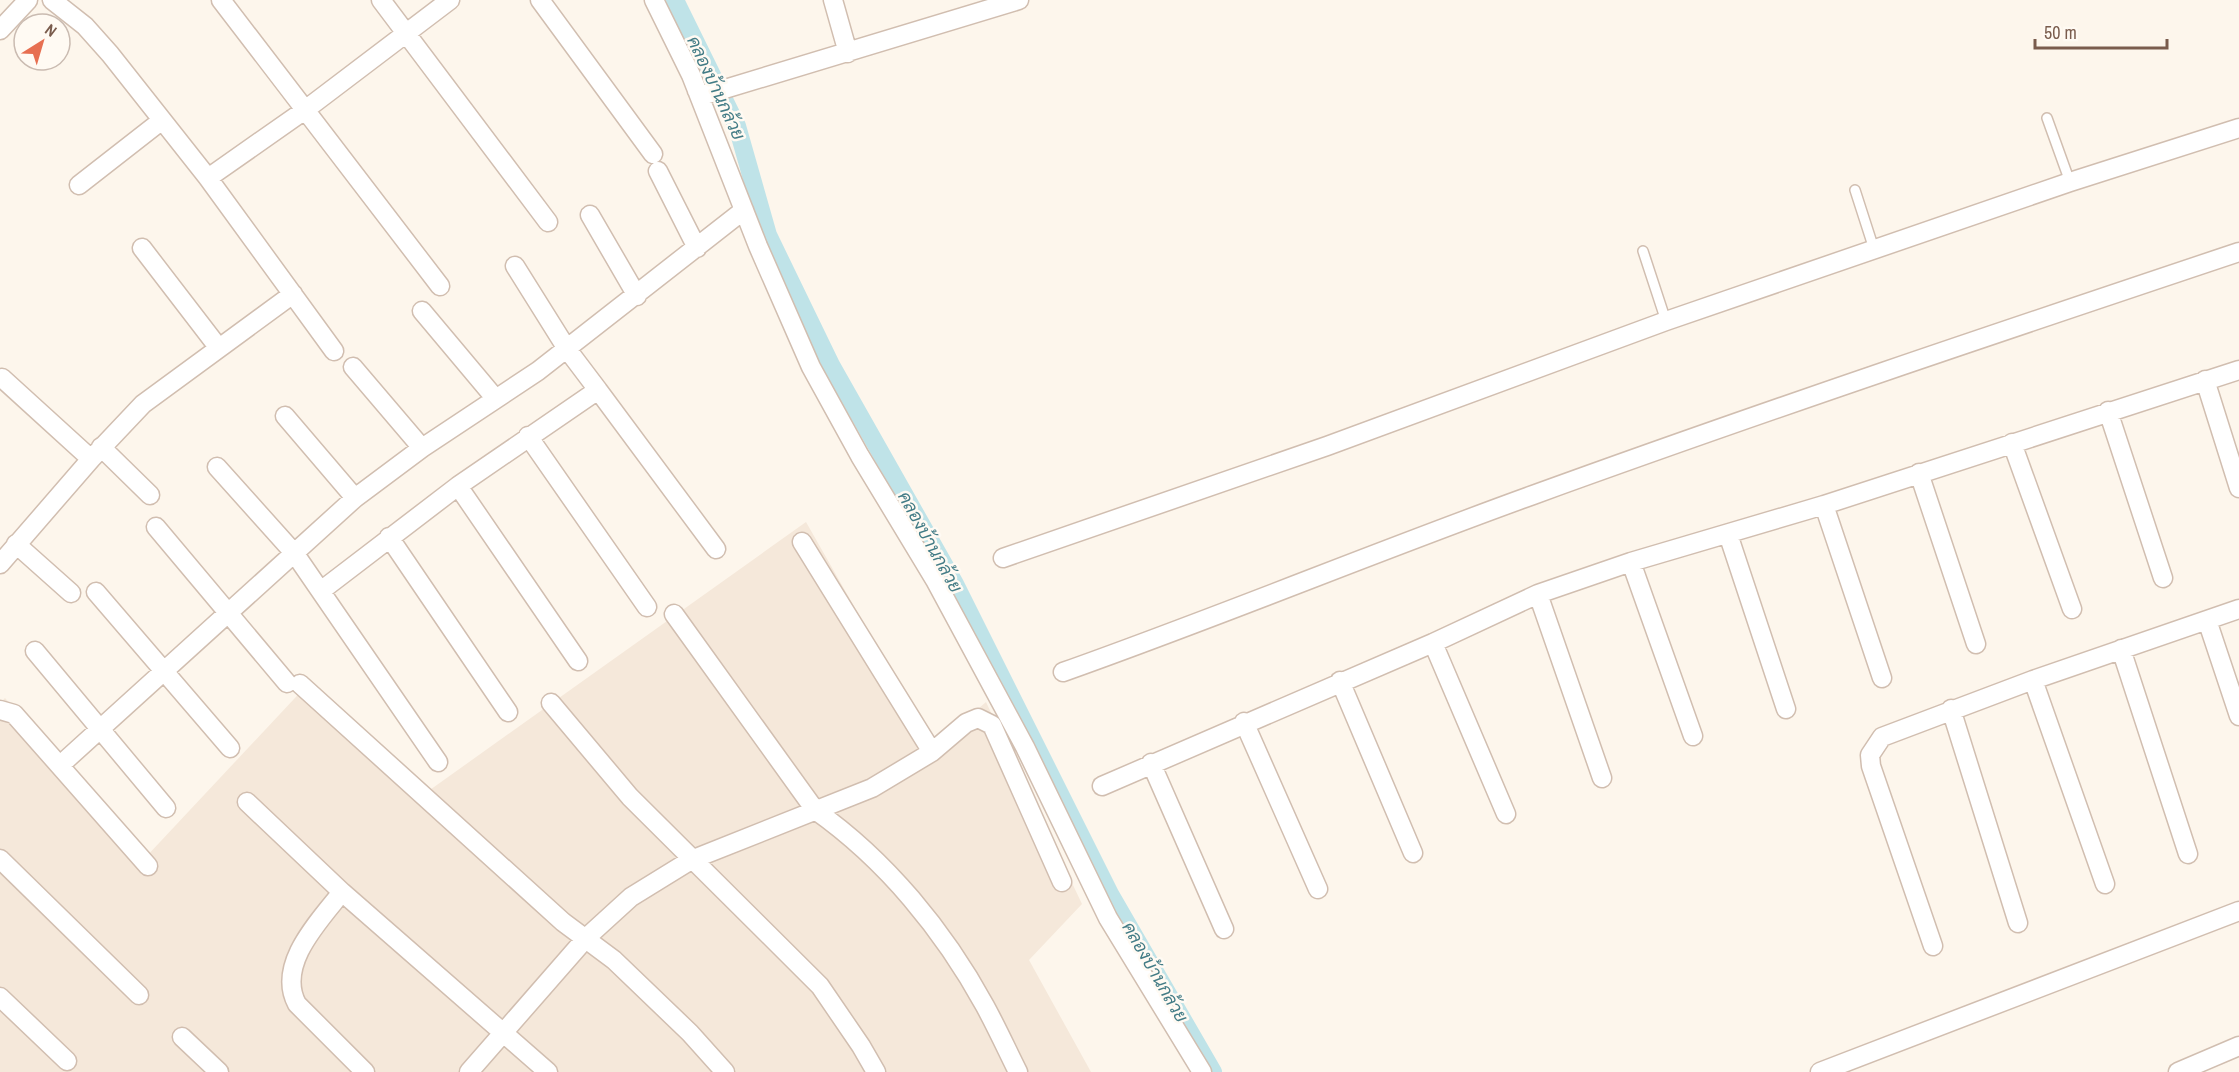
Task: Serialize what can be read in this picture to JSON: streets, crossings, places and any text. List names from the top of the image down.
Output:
{
  "water": ["คลองบ้านกล้วย"],
  "scale_bar": "50 m",
  "north": "top right"
}
